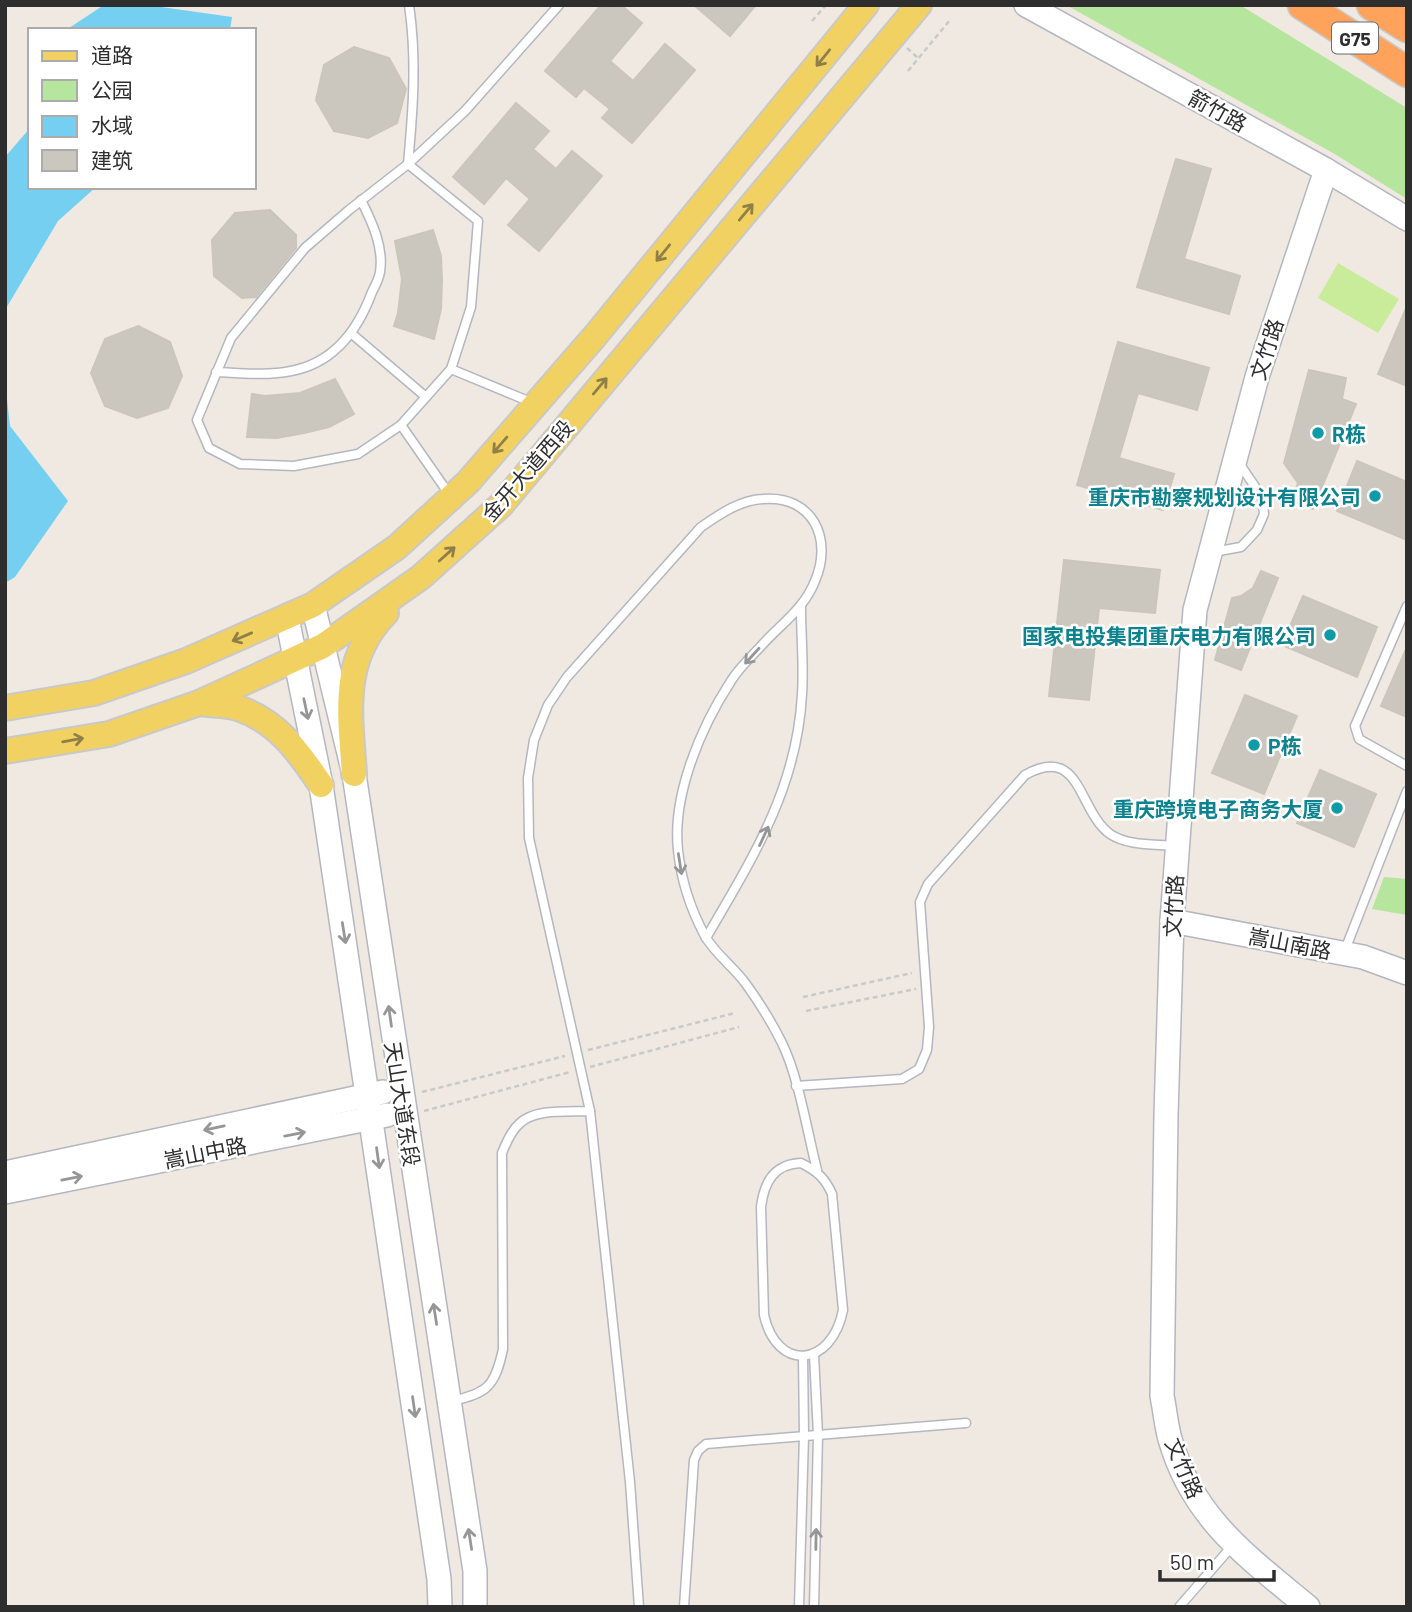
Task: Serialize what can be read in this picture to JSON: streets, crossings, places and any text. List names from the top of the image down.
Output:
{
  "streets": {
    "highway": ["G75"],
    "main road": [
      "箭竹路",
      "文竹路",
      "金开大道西段",
      "嵩山南路",
      "天山大道东段",
      "嵩山中路"
    ]
  },
  "crossings": [
    ["箭竹路", "文竹路"],
    ["文竹路", "嵩山南路"],
    ["金开大道西段", "天山大道东段"],
    ["天山大道东段", "嵩山中路"]
  ],
  "places": [
    "R栋",
    "重庆市勘察规划设计有限公司",
    "国家电投集团重庆电力有限公司",
    "P栋",
    "重庆跨境电子商务大厦"
  ],
  "legend": [
    "道路",
    "公园",
    "水域",
    "建筑"
  ],
  "scale_bar": "50 m"
}
